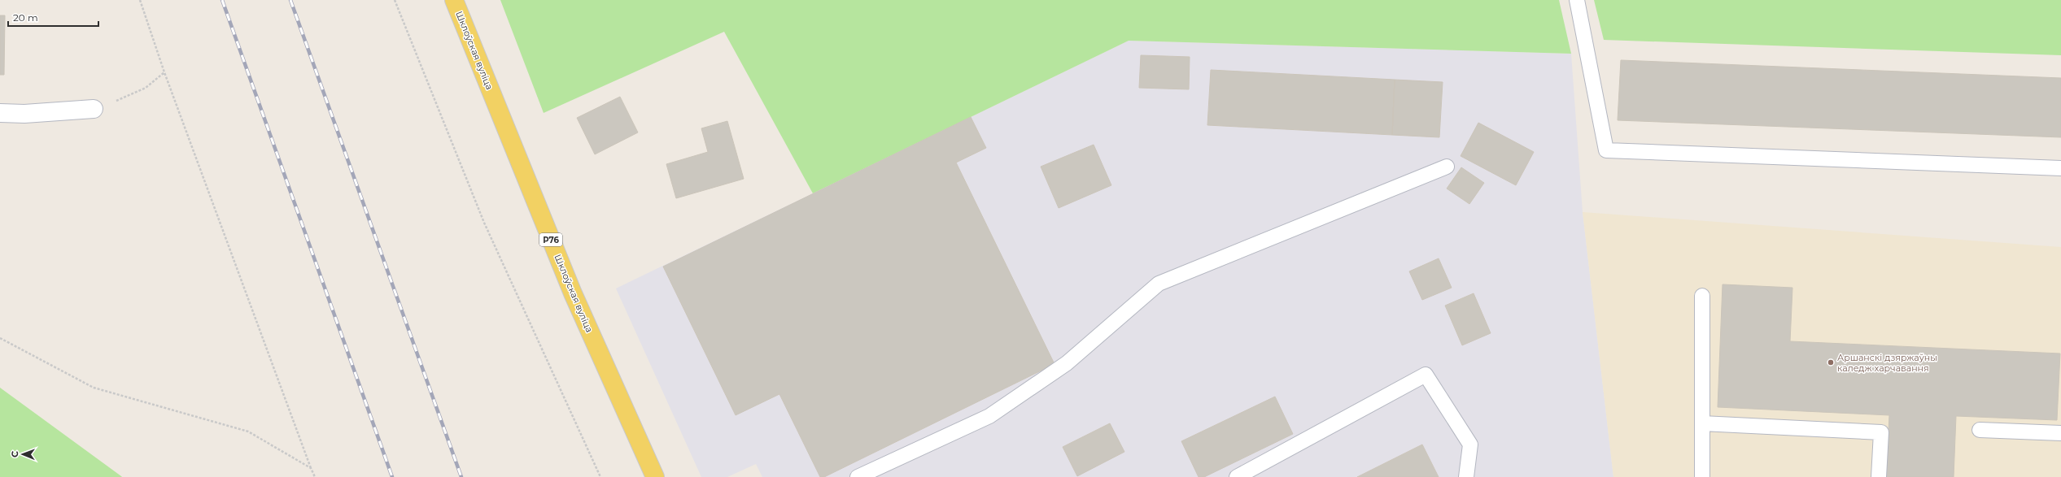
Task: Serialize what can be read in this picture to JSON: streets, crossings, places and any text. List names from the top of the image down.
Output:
{
  "streets": {
    "main road": ["Шклоўская вуліца", "Р76"]
  },
  "places": ["Аршанскі дзяржаўны каледж харчавання"],
  "scale_bar": "20 m",
  "north": "left"
}
